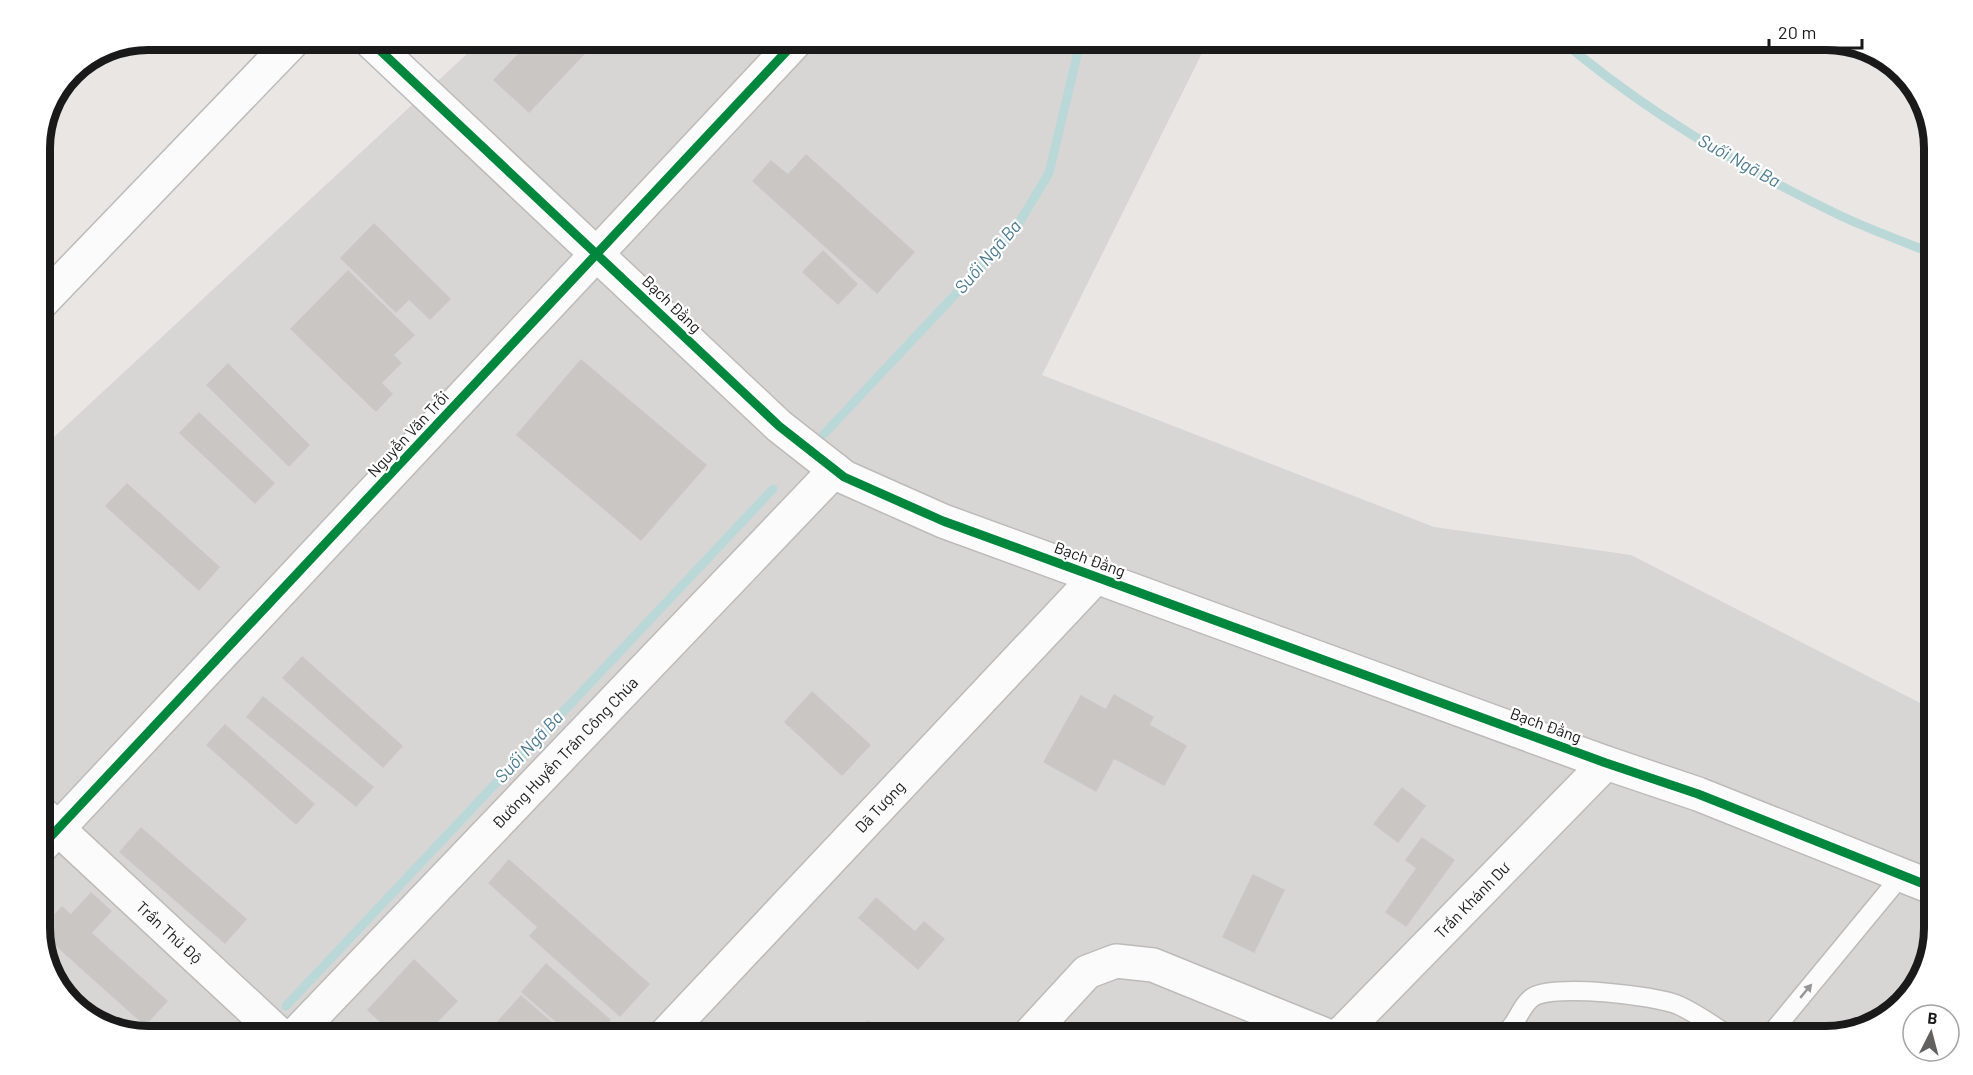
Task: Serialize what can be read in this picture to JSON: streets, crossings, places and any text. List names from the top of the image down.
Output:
{
  "streets": {
    "street": [
      "Bạch Đằng",
      "Nguyễn Văn Trỗi",
      "Đường Huyền Trân Công Chúa",
      "Dã Tượng",
      "Trần Khánh Dư",
      "Trần Thủ Độ"
    ]
  },
  "crossings": [
    ["Bạch Đằng", "Nguyễn Văn Trỗi"],
    ["Bạch Đằng", "Đường Huyền Trân Công Chúa"],
    ["Bạch Đằng", "Dã Tượng"],
    ["Bạch Đằng", "Trần Khánh Dư"]
  ],
  "water": ["Suối Ngã Ba"],
  "scale_bar": "20 m",
  "north": "top"
}
